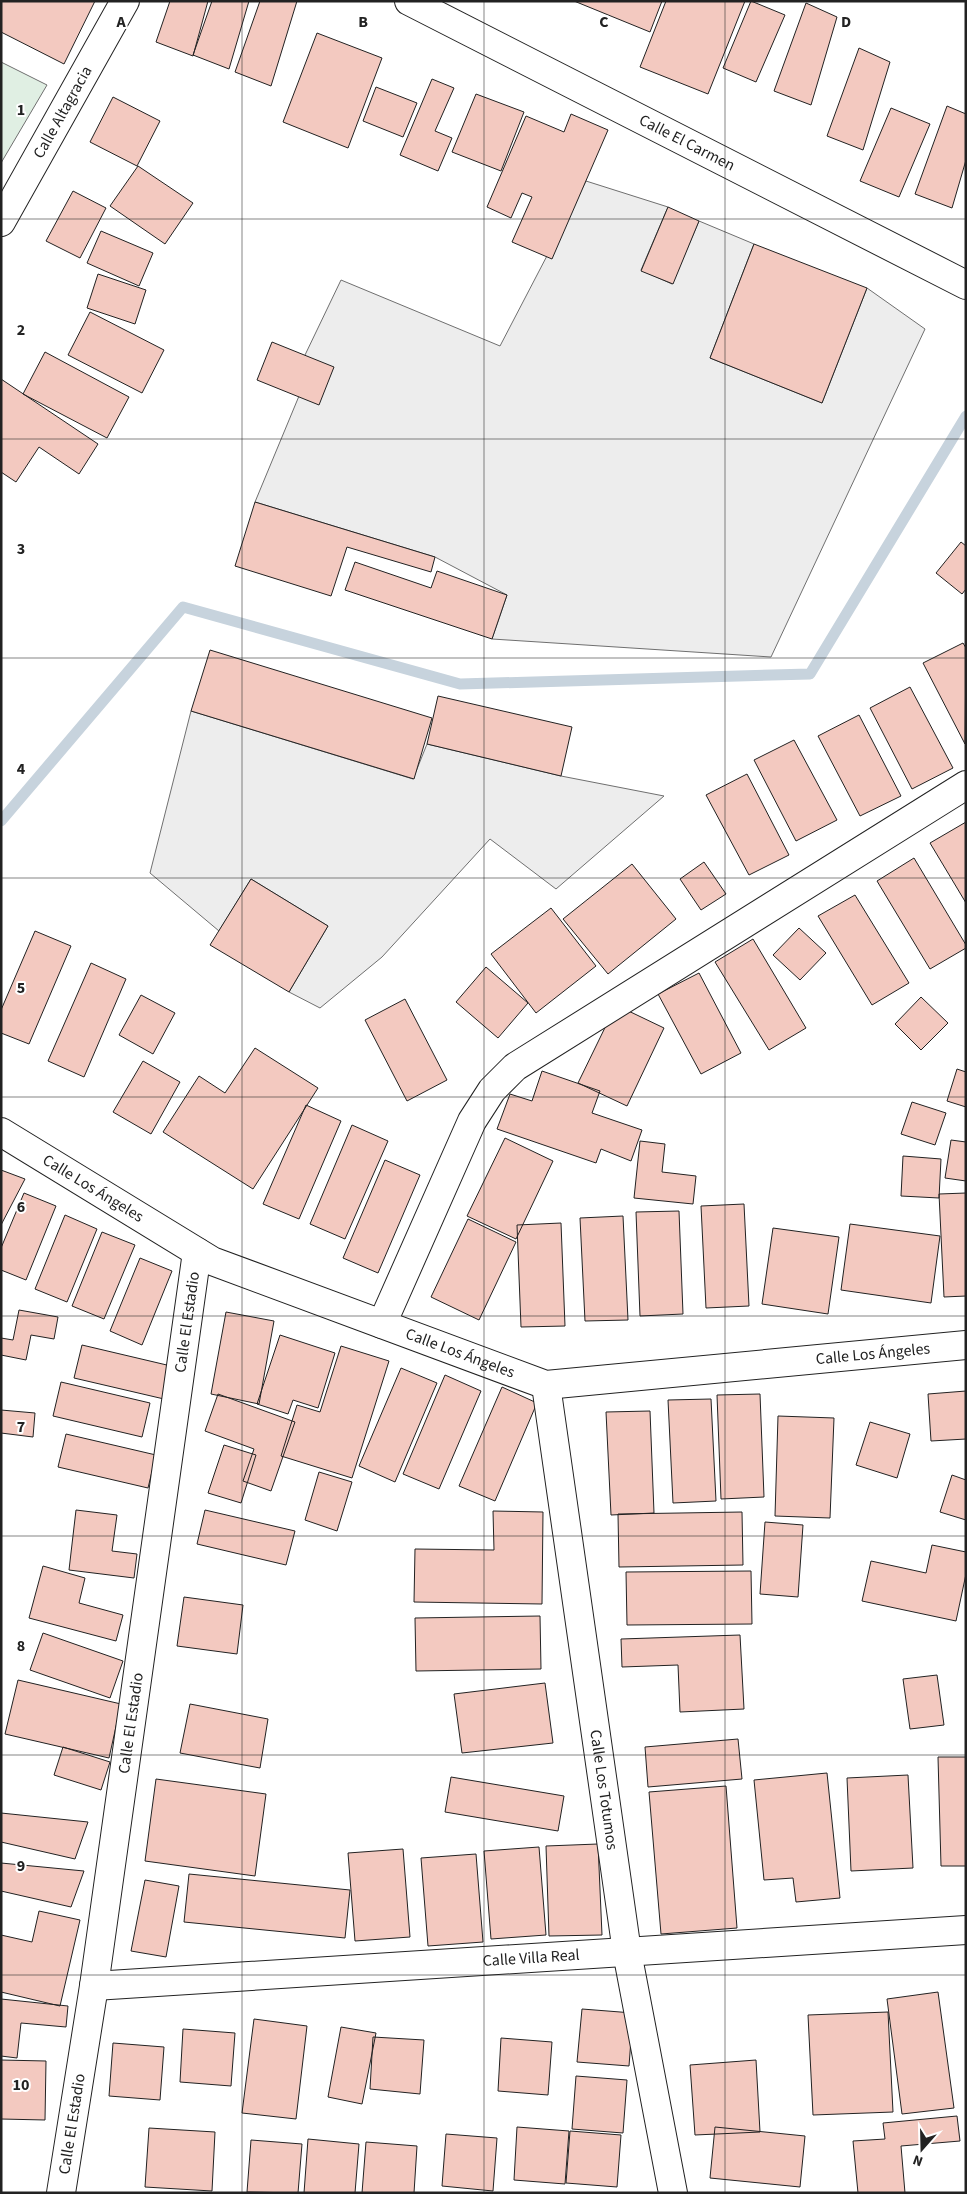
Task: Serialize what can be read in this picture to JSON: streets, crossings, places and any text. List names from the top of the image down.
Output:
{
  "streets": {
    "street": [
      "Calle Altagracia",
      "Calle El Carmen",
      "Calle Los Ángeles",
      "Calle El Estadio",
      "Calle Los Totumos",
      "Calle Villa Real"
    ]
  },
  "crossings": [
    ["Calle Los Ángeles", "Calle El Estadio"],
    ["Calle Los Ángeles", "Calle Los Totumos"],
    ["Calle El Estadio", "Calle Villa Real"],
    ["Calle Los Totumos", "Calle Villa Real"]
  ],
  "north": "bottom",
  "grid": {
    "columns": [
      "A",
      "B",
      "C",
      "D"
    ],
    "rows": [
      "1",
      "2",
      "3",
      "4",
      "5",
      "6",
      "7",
      "8",
      "9",
      "10"
    ]
  }
}
